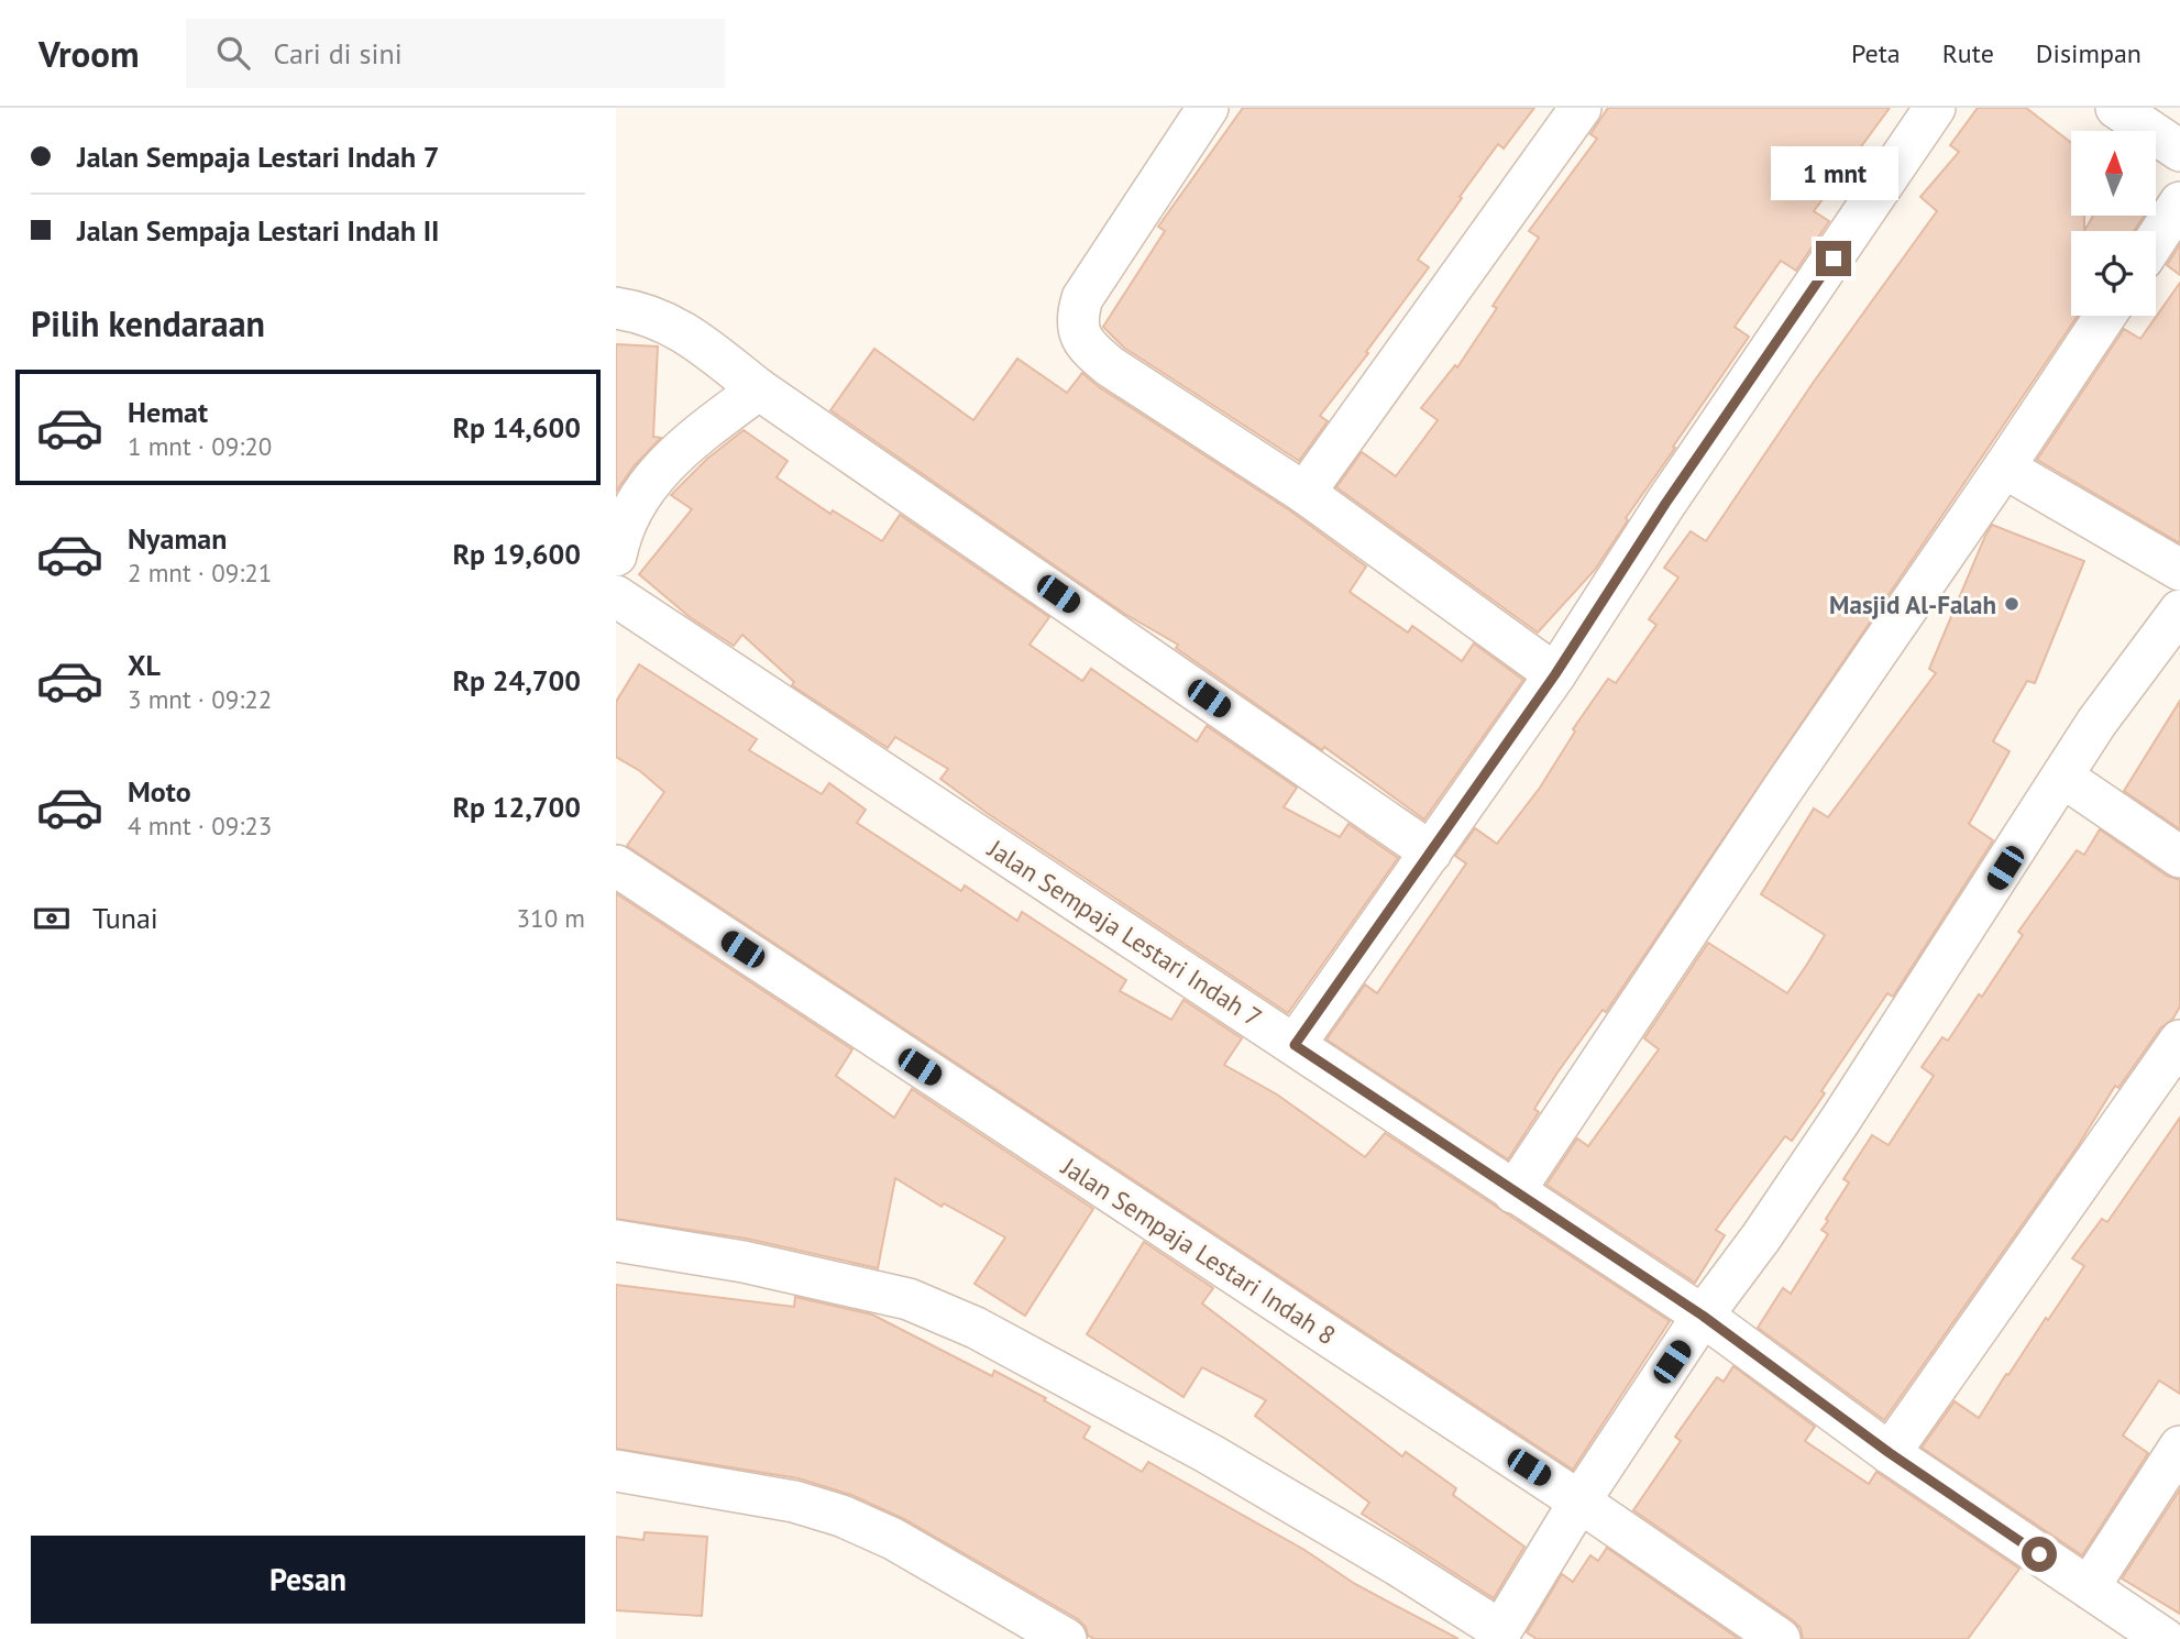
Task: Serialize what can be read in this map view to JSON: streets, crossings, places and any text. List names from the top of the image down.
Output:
{
  "streets": {
    "street": ["Jalan Sempaja Lestari Indah 7", "Jalan Sempaja Lestari Indah 8"]
  },
  "places": ["Masjid Al-Falah"],
  "north": "top",
  "page": {
    "header": "Vroom",
    "search": "Cari di sini",
    "nav": ["Peta", "Rute", "Disimpan"],
    "banner": ["Jalan Sempaja Lestari Indah 7", "Jalan Sempaja Lestari Indah II"],
    "bubble": "1 mnt",
    "heading": "Pilih kendaraan",
    "list": [
      {
        "name": "Hemat",
        "note": "1 mnt · 09:20",
        "value": "Rp 14,600"
      },
      {
        "name": "Nyaman",
        "note": "2 mnt · 09:21",
        "value": "Rp 19,600"
      },
      {
        "name": "XL",
        "note": "3 mnt · 09:22",
        "value": "Rp 24,700"
      },
      {
        "name": "Moto",
        "note": "4 mnt · 09:23",
        "value": "Rp 12,700"
      }
    ],
    "pay": ["Tunai", "310 m"],
    "buttons": "Pesan"
  }
}
